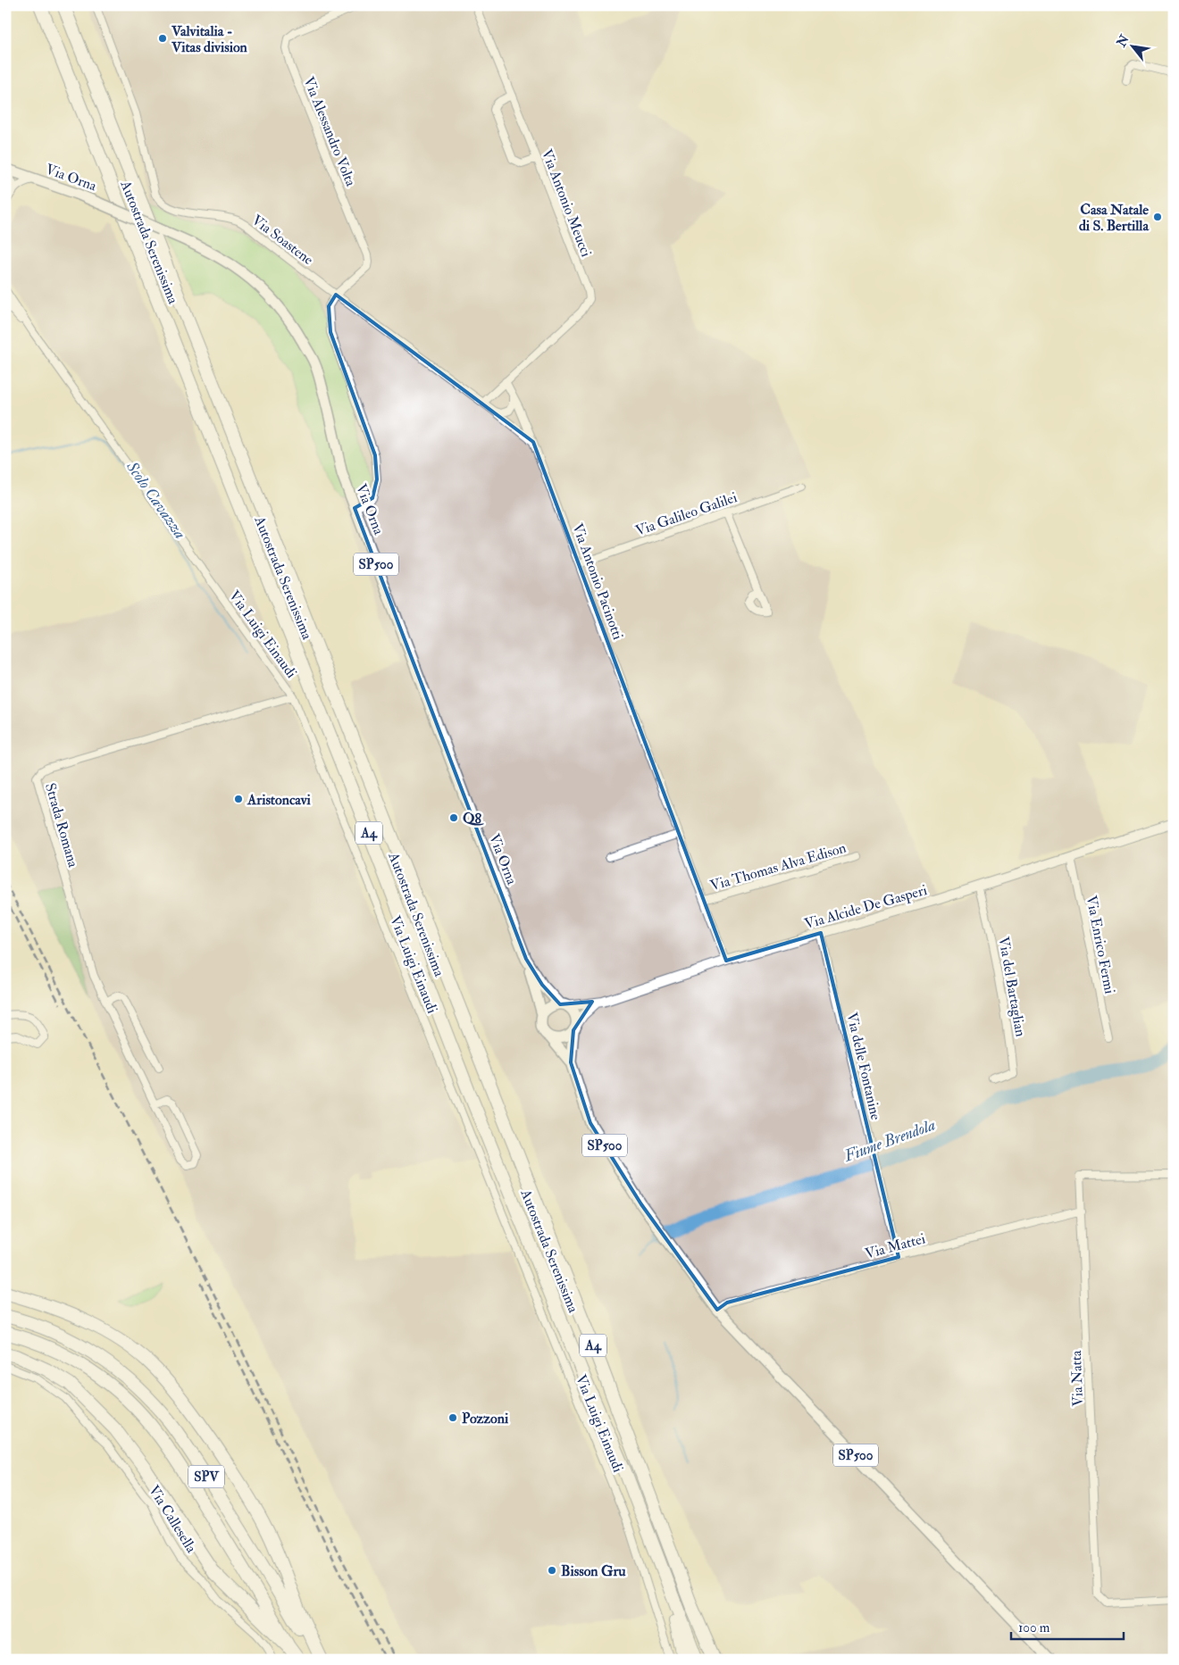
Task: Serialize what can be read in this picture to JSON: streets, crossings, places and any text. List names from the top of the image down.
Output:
{
  "streets": {
    "highway": ["Autostrada Serenissima", "A4", "SPV"],
    "main road": ["Via Orna", "SP500", "Via Alcide De Gasperi"],
    "street": [
      "Via Alessandro Volta",
      "Via Antonio Meucci",
      "Via Soastene",
      "Via Galileo Galilei",
      "Via Antonio Pacinotti",
      "Via Luigi Einaudi",
      "Strada Romana",
      "Via Thomas Alva Edison",
      "Via Enrico Fermi",
      "Via del Bartaglian",
      "Via delle Fontanine",
      "Via Mattei",
      "Via Natta",
      "Via Callesella"
    ]
  },
  "crossings": [
    ["Via Alessandro Volta", "Via Soastene"],
    ["Via Orna", "SP500"],
    ["Via Orna", "Via Alcide De Gasperi"],
    ["Via Galileo Galilei", "Via Antonio Pacinotti"],
    ["SP500", "Via Alcide De Gasperi"],
    ["SP500", "Via Mattei"],
    ["Via Antonio Pacinotti", "Via Thomas Alva Edison"],
    ["Via Antonio Pacinotti", "Via Alcide De Gasperi"],
    ["Via Luigi Einaudi", "Strada Romana"],
    ["Via Alcide De Gasperi", "Via Enrico Fermi"],
    ["Via Alcide De Gasperi", "Via del Bartaglian"],
    ["Via Alcide De Gasperi", "Via delle Fontanine"],
    ["Via delle Fontanine", "Via Mattei"],
    ["Via Mattei", "Via Natta"]
  ],
  "water": ["Scolo Cavazza", "Fiume Brendola"],
  "places": [
    "Valvitalia - Vitas division",
    "Casa Natale di S. Bertilla",
    "Aristoncavi",
    "Q8",
    "Pozzoni",
    "Bisson Gru"
  ],
  "scale_bar": "100 m",
  "north": "top left"
}
